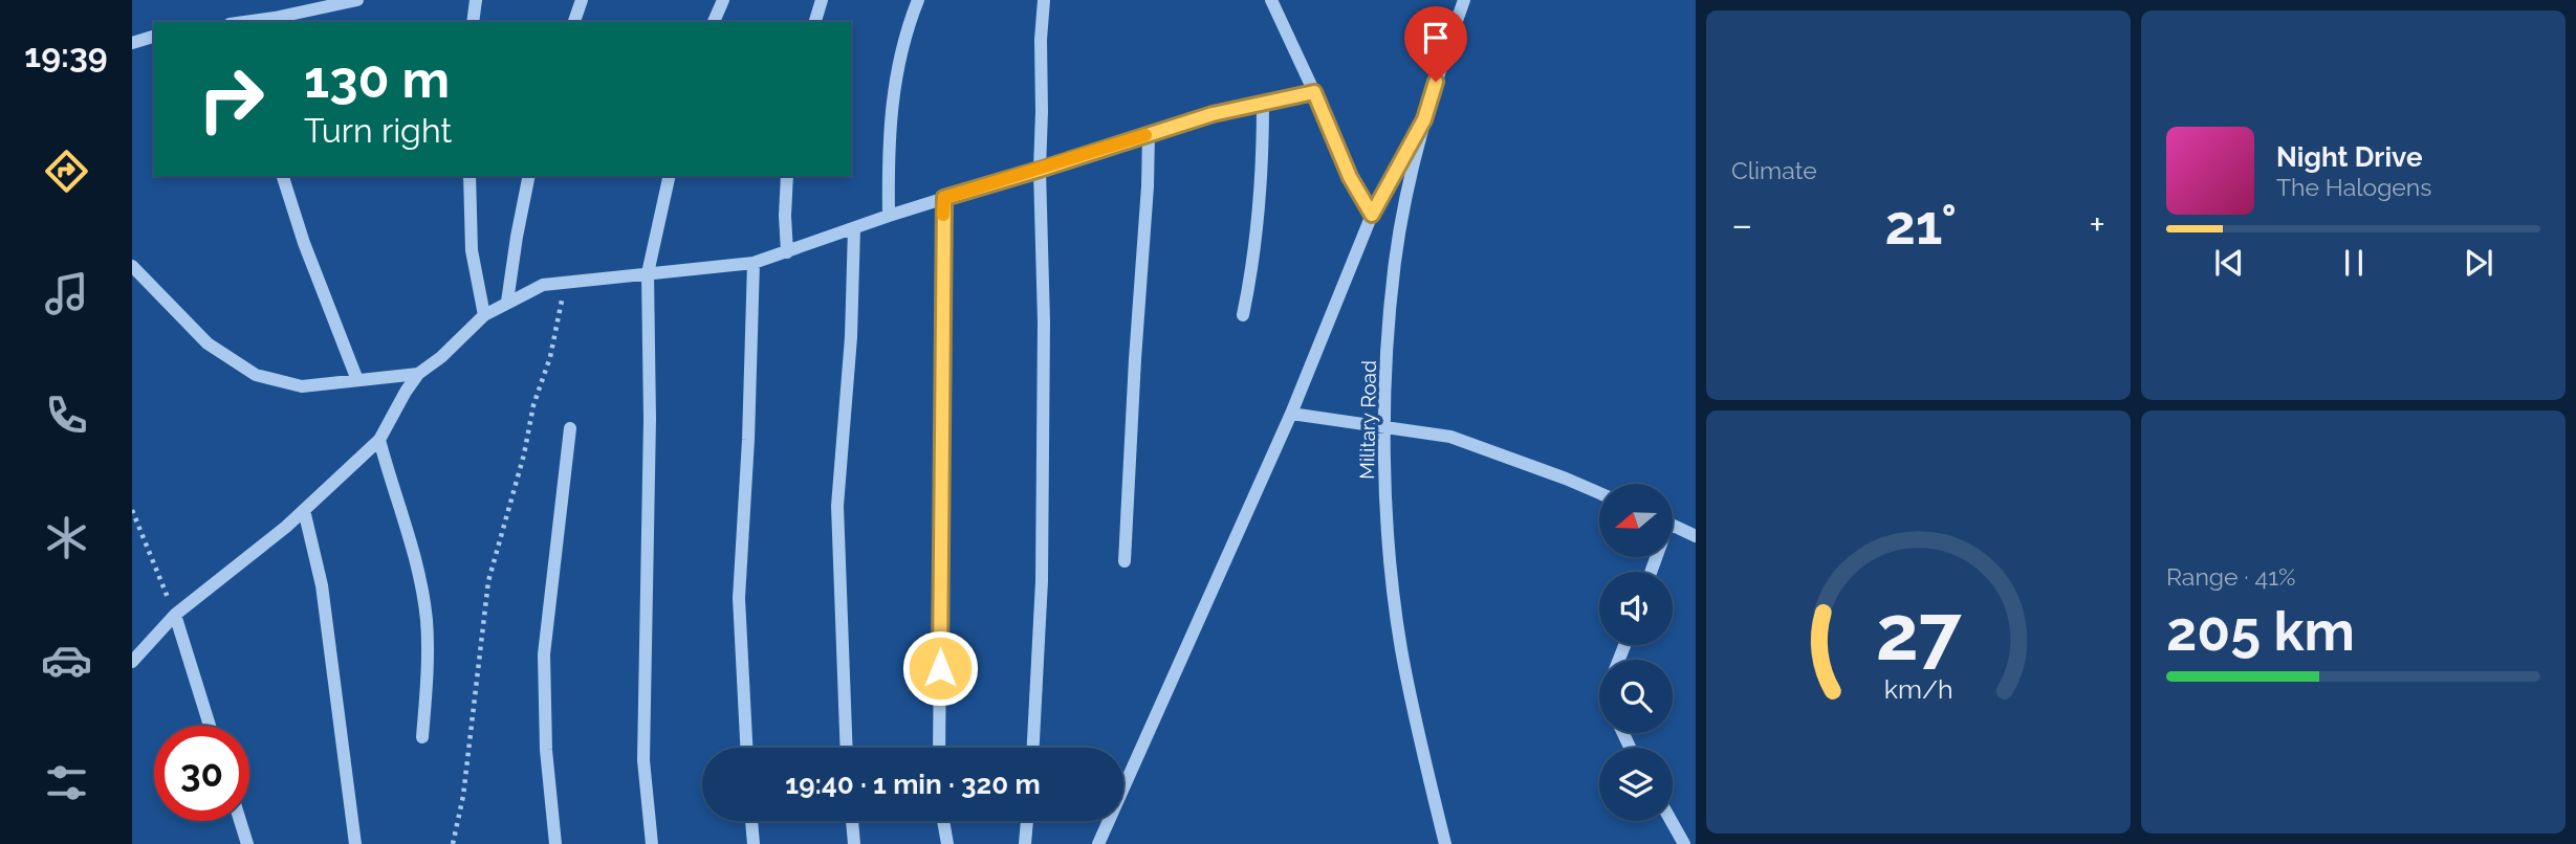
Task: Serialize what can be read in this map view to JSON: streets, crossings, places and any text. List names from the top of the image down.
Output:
{
  "streets": {
    "street": ["Military Road"]
  },
  "north": "left",
  "page": {
    "tabs": "19:39",
    "tile": [
      "Climate",
      ["Range · 41%", "205 km"]
    ],
    "turn": ["130 m", "Turn right"],
    "song": ["Night Drive", "The Halogens"],
    "heat": ["−", "21°", "+"],
    "limit": "30",
    "trip": "19:40 · 1 min · 320 m",
    "gauge": ["27", "km/h"]
  }
}
